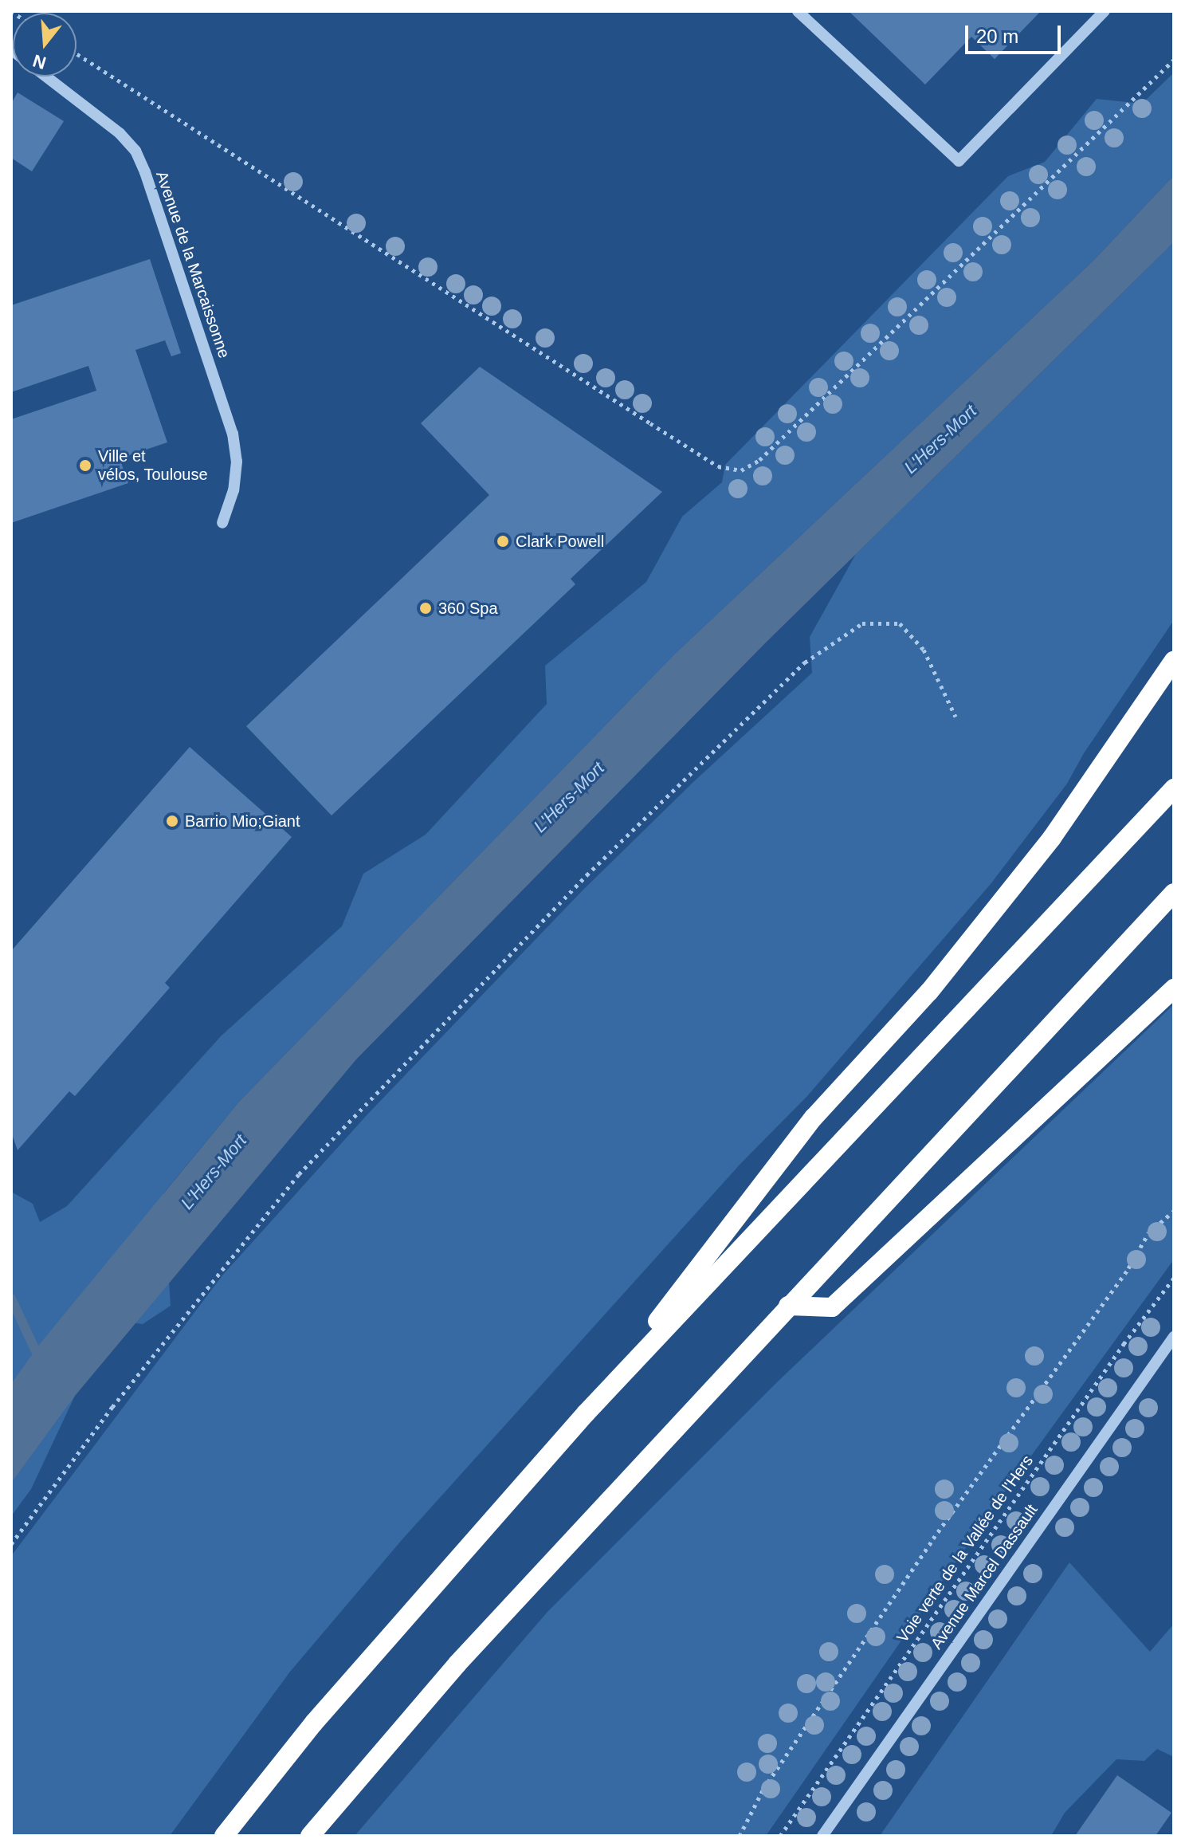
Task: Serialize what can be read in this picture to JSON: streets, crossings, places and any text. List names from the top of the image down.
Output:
{
  "streets": {
    "street": ["Avenue de la Marcaissonne", "Avenue Marcel Dassault"],
    "path": ["Voie verte de la Vallée de l'Hers"]
  },
  "water": ["L'Hers-Mort"],
  "places": [
    "Ville et vélos, Toulouse",
    "Clark Powell",
    "360 Spa",
    "Barrio Mio;Giant"
  ],
  "scale_bar": "20 m",
  "north": "bottom"
}
